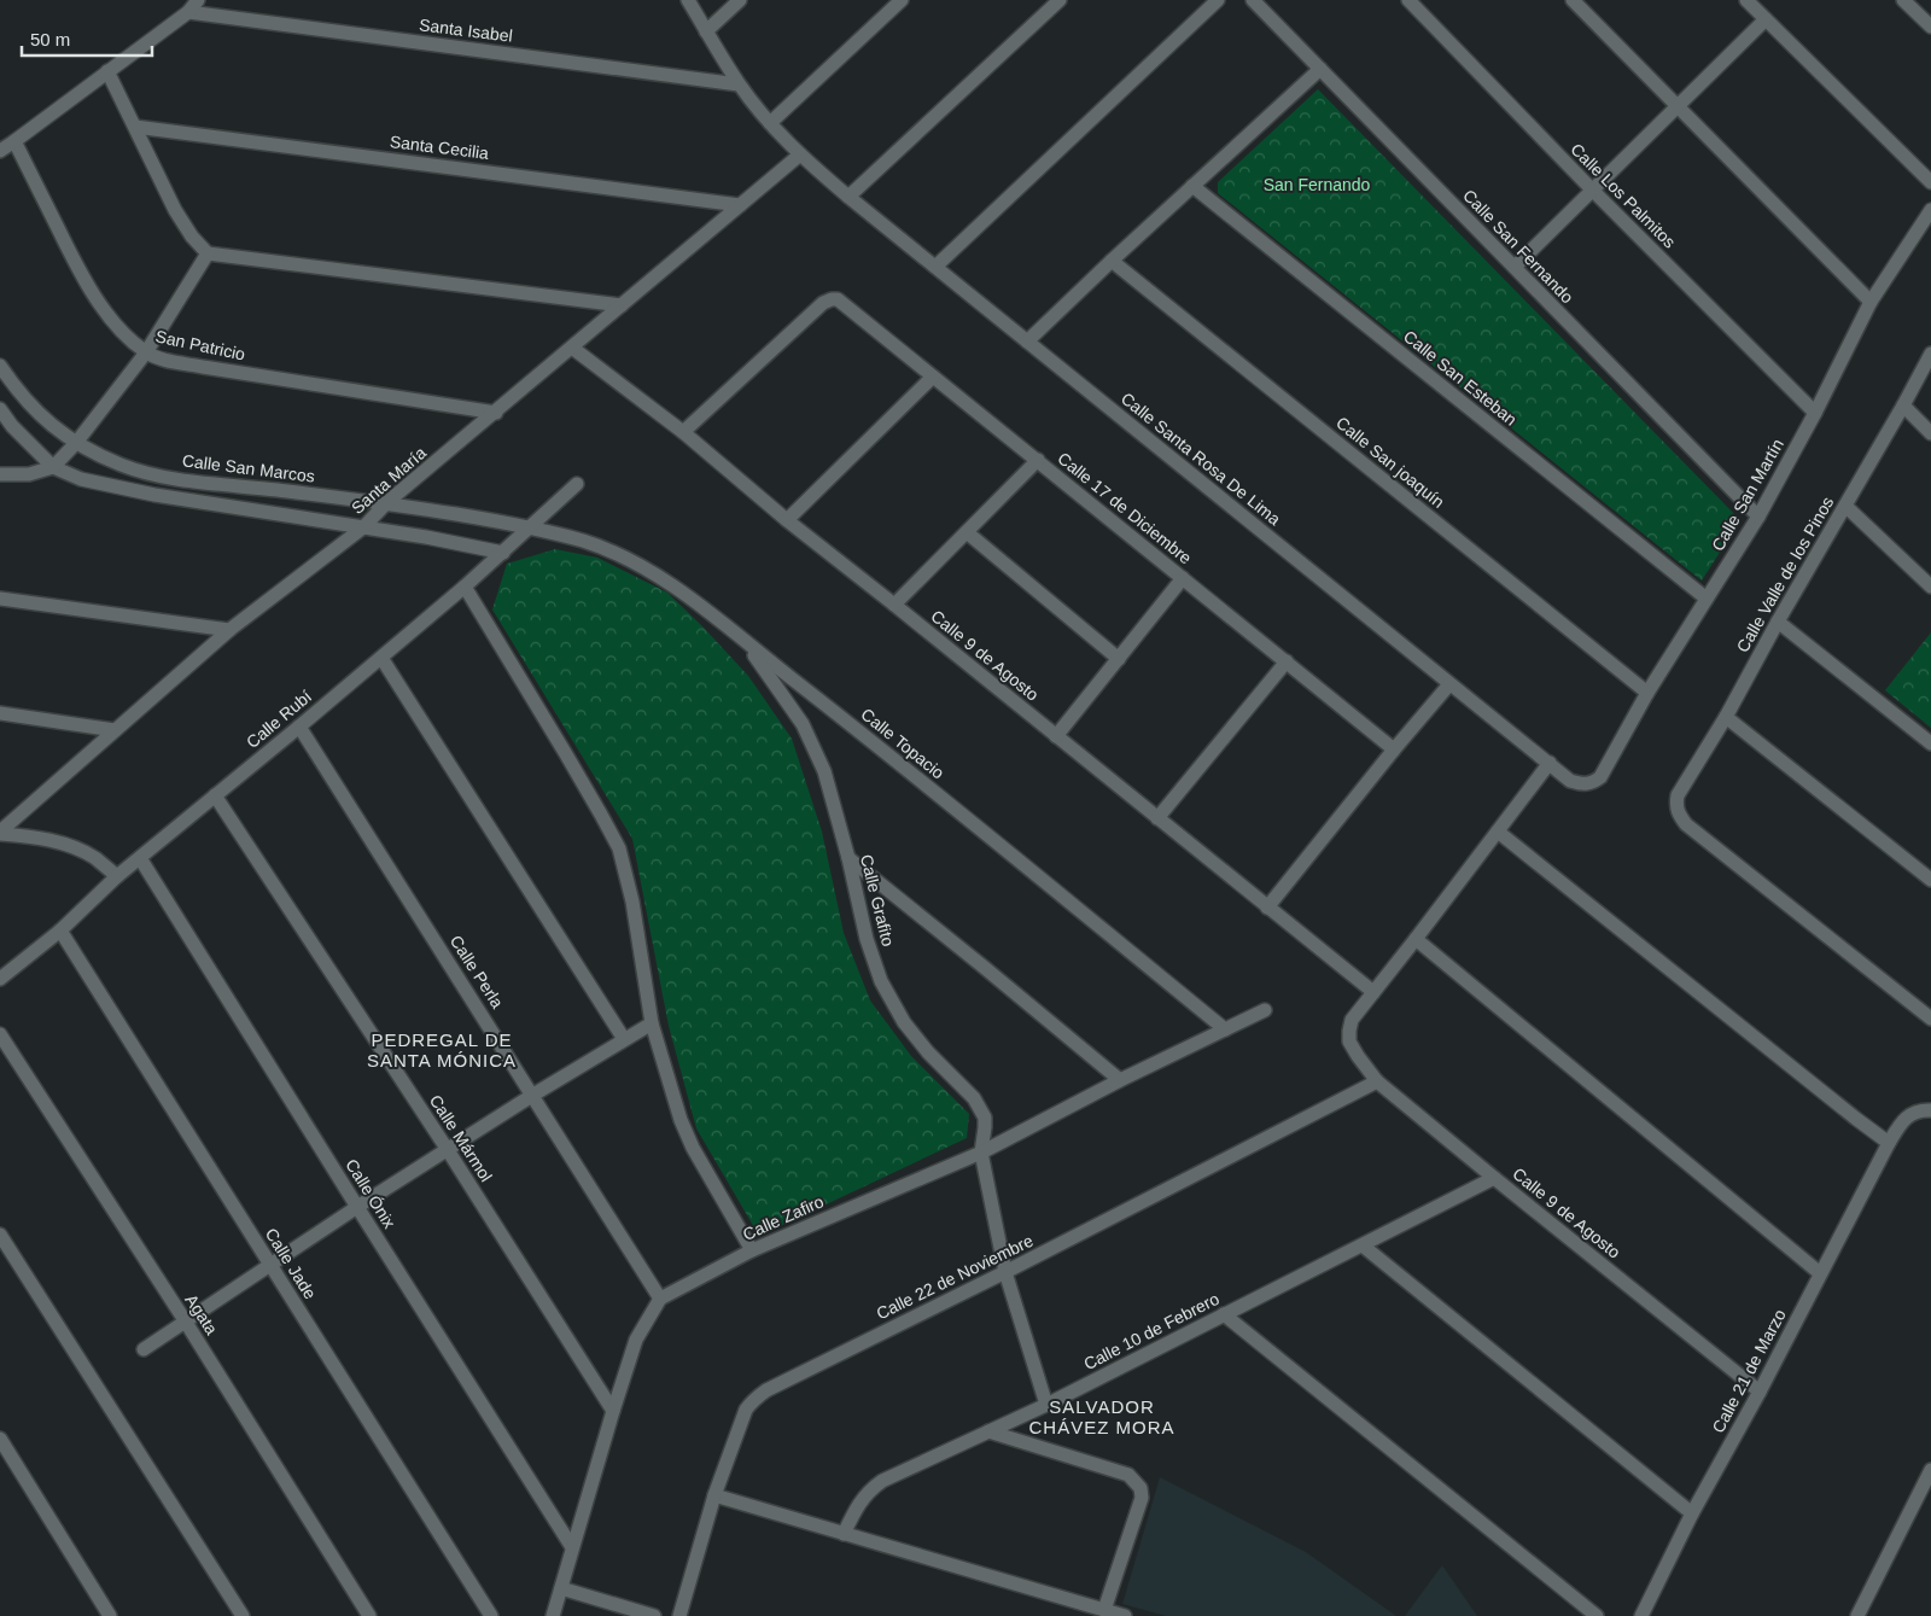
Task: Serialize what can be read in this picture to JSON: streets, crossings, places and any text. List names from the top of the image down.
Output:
{
  "streets": {
    "street": [
      "Santa Isabel",
      "Santa Cecilia",
      "Calle Los Palmitos",
      "Calle San Fernando",
      "San Patricio",
      "Calle San Esteban",
      "Calle Santa Rosa De Lima",
      "Calle San joaquín",
      "Calle San Marcos",
      "Santa María",
      "Calle San Martín",
      "Calle 17 de Diciembre",
      "Calle Valle de los Pinos",
      "Calle 9 de Agosto",
      "Calle Rubí",
      "Calle Topacio",
      "Calle Grafito",
      "Calle Perla",
      "Calle Mármol",
      "Calle Ónix",
      "Calle Zafiro",
      "Calle Jade",
      "Calle 22 de Noviembre",
      "Agata",
      "Calle 10 de Febrero",
      "Calle 21 de Marzo"
    ]
  },
  "crossings": [
    ["Santa Isabel", "Calle Santa Rosa De Lima"],
    ["Santa Cecilia", "Santa María"],
    ["Calle Los Palmitos", "Calle San Martín"],
    ["Calle San Fernando", "Calle San Martín"],
    ["San Patricio", "Santa María"],
    ["Calle San Esteban", "Calle San Martín"],
    ["Calle Santa Rosa De Lima", "Santa María"],
    ["Calle Santa Rosa De Lima", "Calle San Martín"],
    ["Calle San joaquín", "Calle San Martín"],
    ["Calle San Marcos", "Santa María"],
    ["Calle San Marcos", "Calle Rubí"],
    ["Calle San Marcos", "Calle Topacio"],
    ["Santa María", "Calle 9 de Agosto"],
    ["Calle 17 de Diciembre", "Calle 9 de Agosto"],
    ["Calle 9 de Agosto", "Calle 22 de Noviembre"],
    ["Calle 9 de Agosto", "Calle 10 de Febrero"],
    ["Calle 9 de Agosto", "Calle 21 de Marzo"],
    ["Calle Rubí", "Calle Topacio"],
    ["Calle Rubí", "Calle Perla"],
    ["Calle Rubí", "Calle Mármol"],
    ["Calle Rubí", "Calle Ónix"],
    ["Calle Rubí", "Calle Jade"],
    ["Calle Topacio", "Calle Grafito"],
    ["Calle Topacio", "Calle Zafiro"],
    ["Calle Grafito", "Calle Zafiro"],
    ["Calle Perla", "Calle Zafiro"]
  ],
  "districts": ["PEDREGAL DE SANTA MÓNICA", "SALVADOR CHÁVEZ MORA"],
  "parks": ["San Fernando"],
  "scale_bar": "50 m"
}
